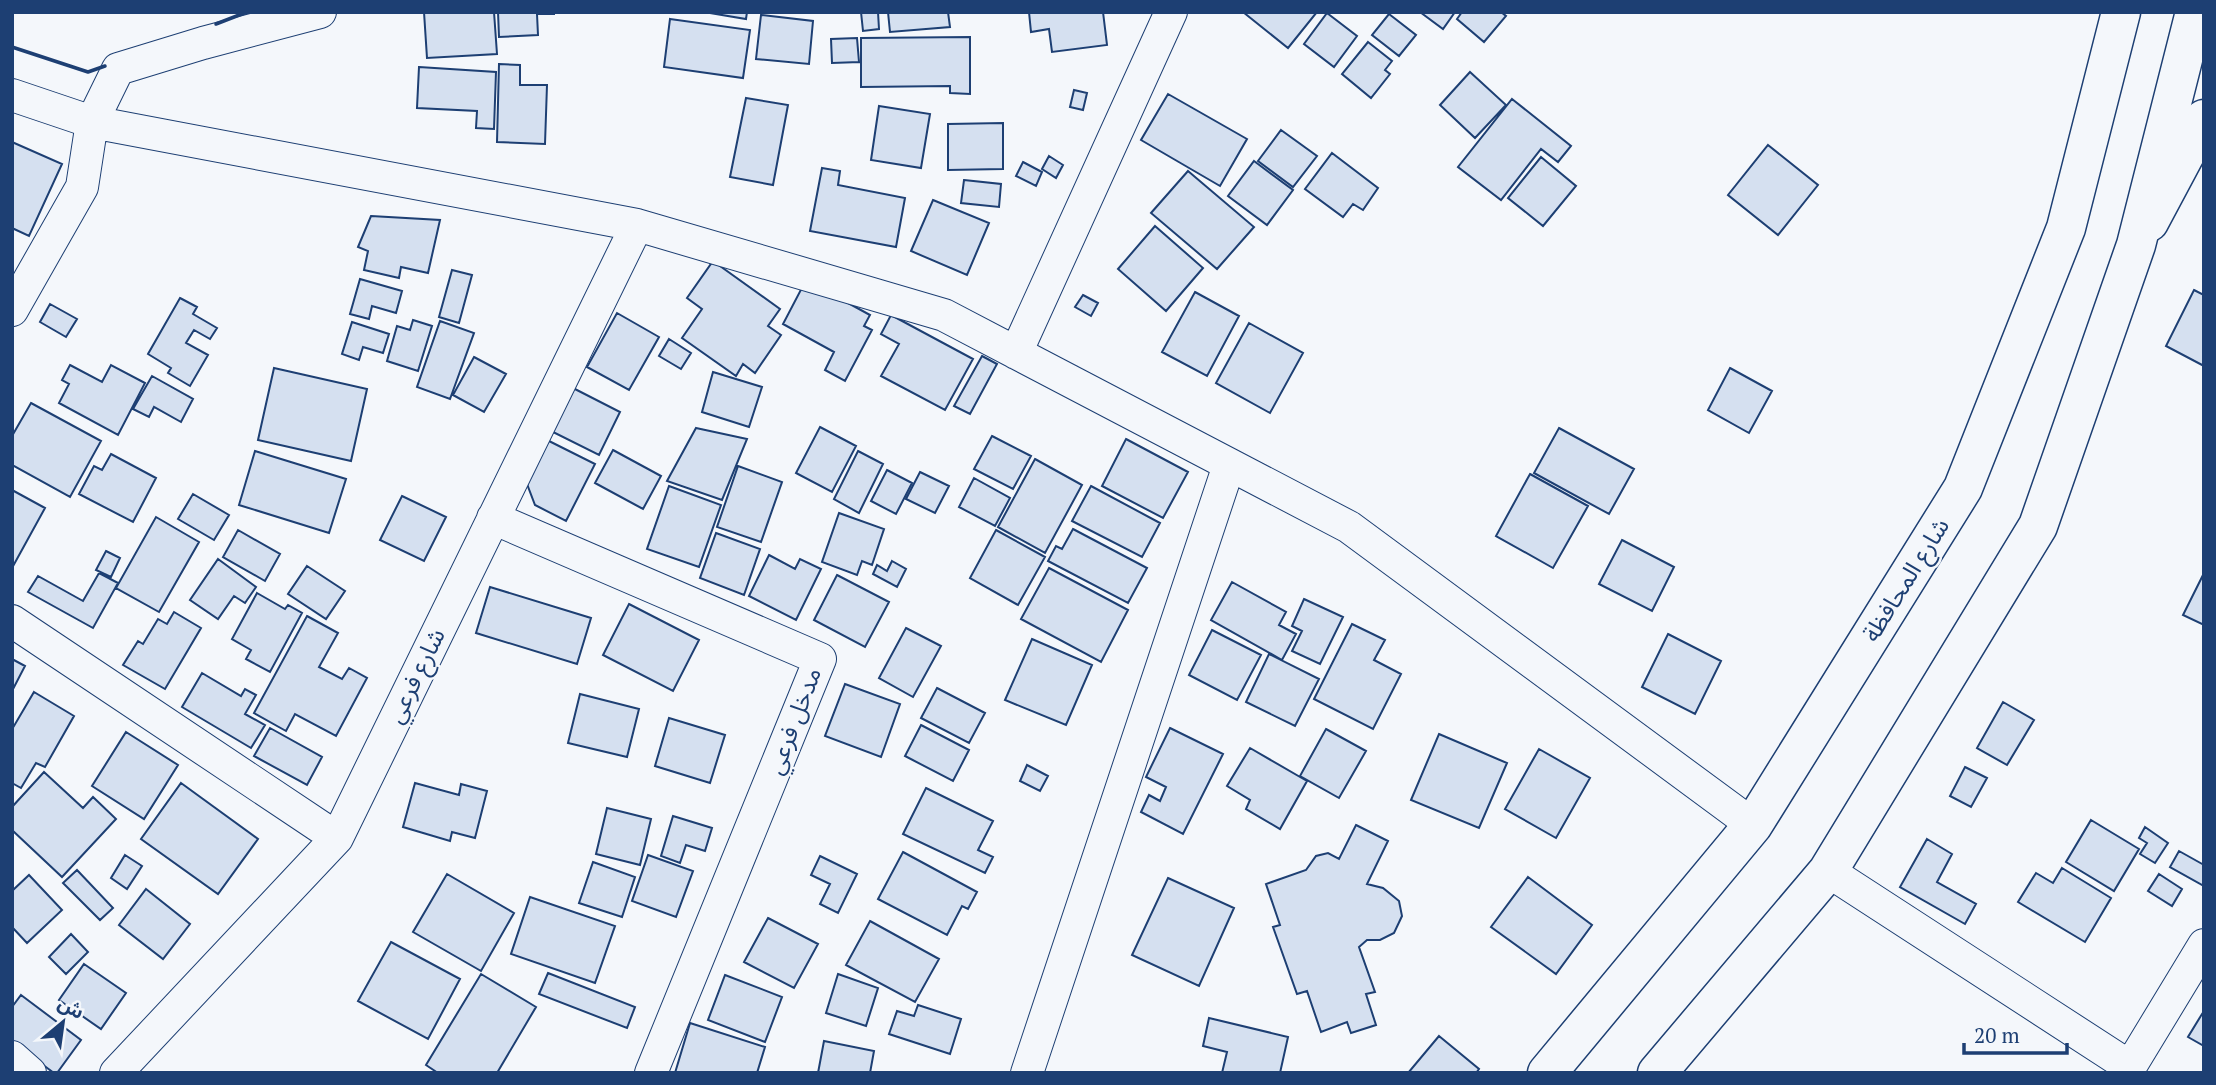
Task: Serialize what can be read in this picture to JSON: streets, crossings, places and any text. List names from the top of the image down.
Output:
{
  "streets": {
    "main road": ["شارع المحافظة"],
    "street": ["شارع فرعي", "مدخل فرعي"]
  },
  "crossings": [
    ["شارع فرعي", "مدخل فرعي"]
  ],
  "scale_bar": "20 m",
  "north": "top right"
}
